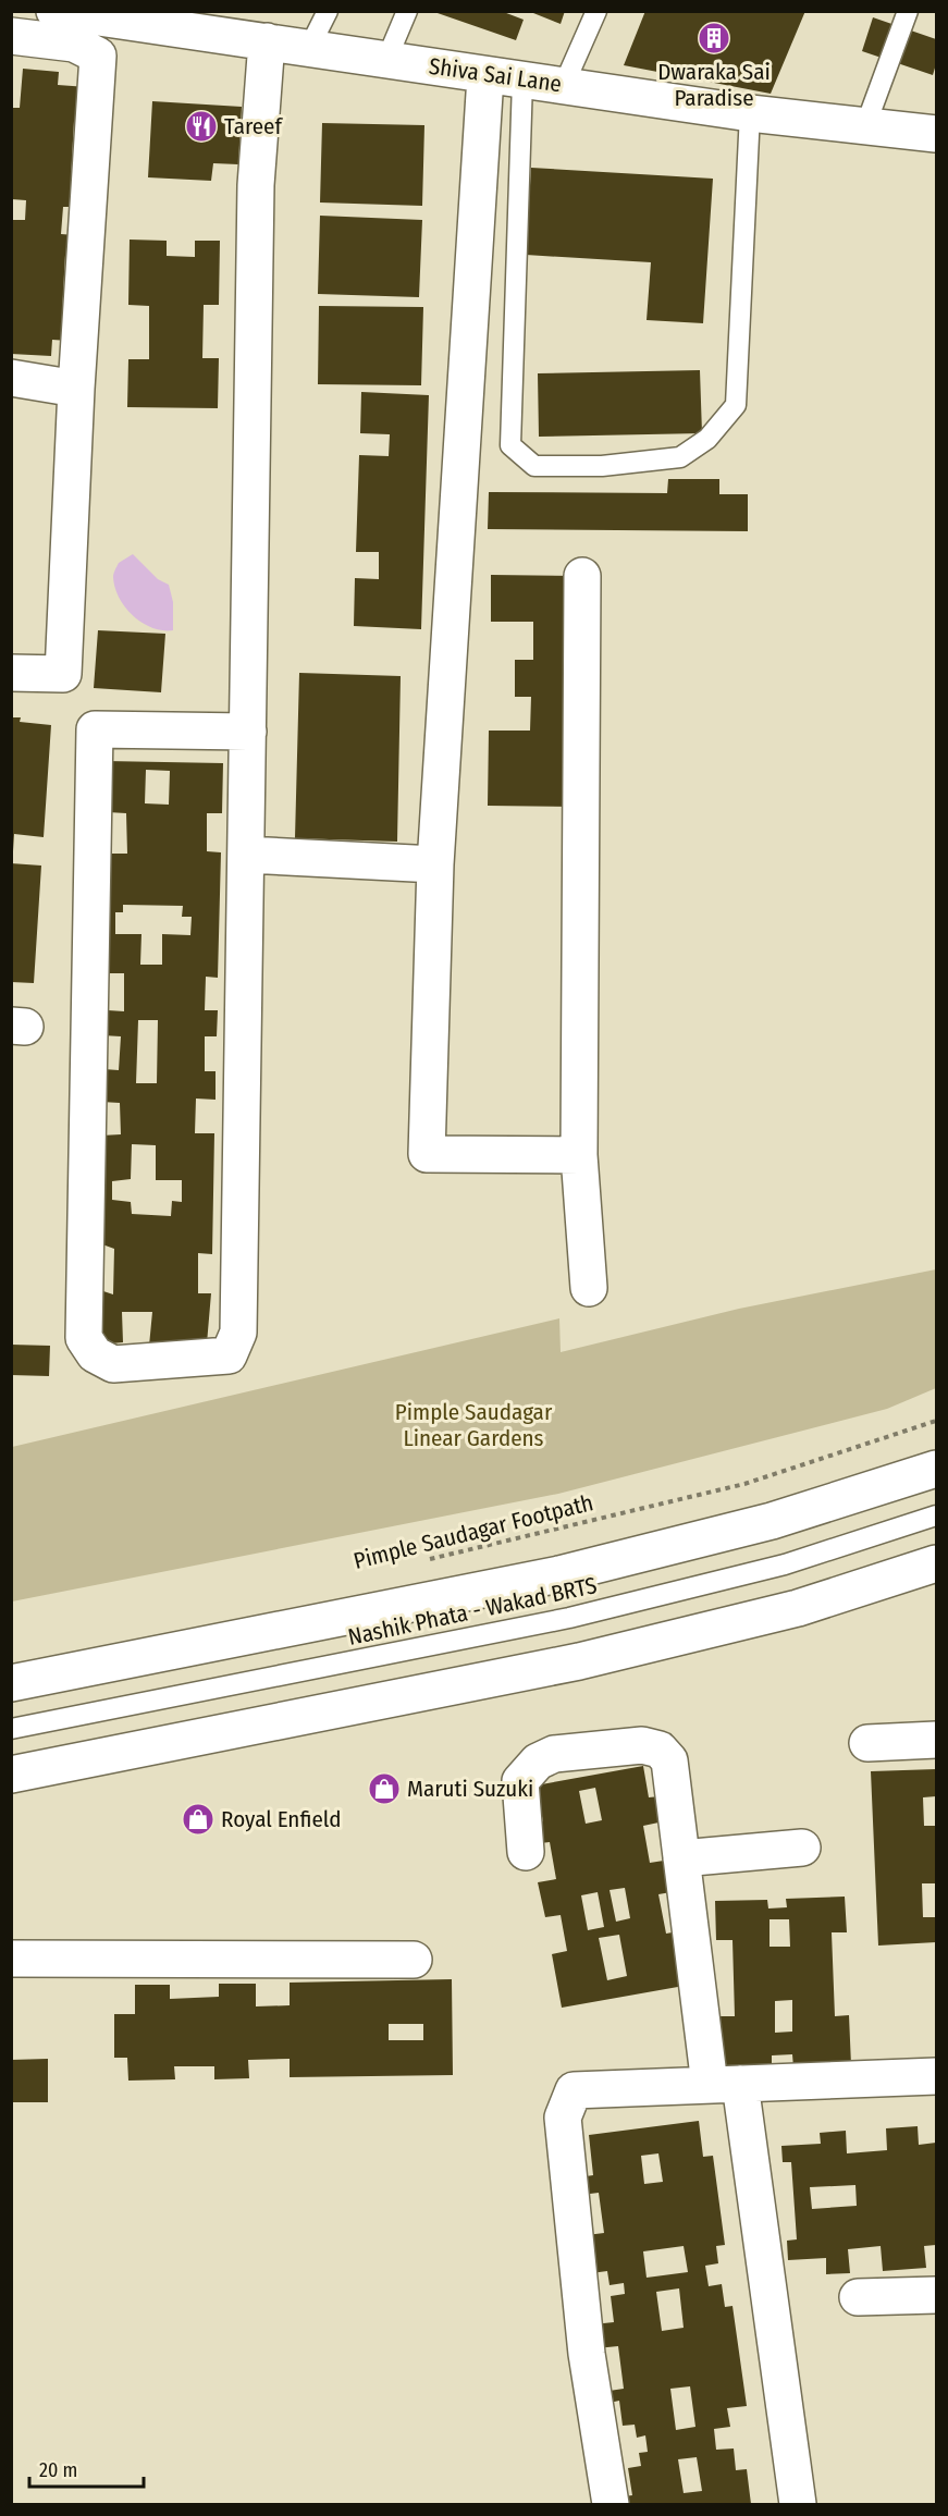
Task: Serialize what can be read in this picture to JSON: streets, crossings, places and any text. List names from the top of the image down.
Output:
{
  "streets": {
    "street": ["Shiva Sai Lane"],
    "lane": ["Nashik Phata - Wakad BRTS"],
    "path": ["Pimple Saudagar Footpath"]
  },
  "parks": ["Pimple Saudagar Linear Gardens"],
  "places": {
    "building": ["Dwaraka Sai Paradise"],
    "restaurant": ["Tareef"],
    "shop": ["Maruti Suzuki", "Royal Enfield"]
  },
  "scale_bar": "20 m"
}
